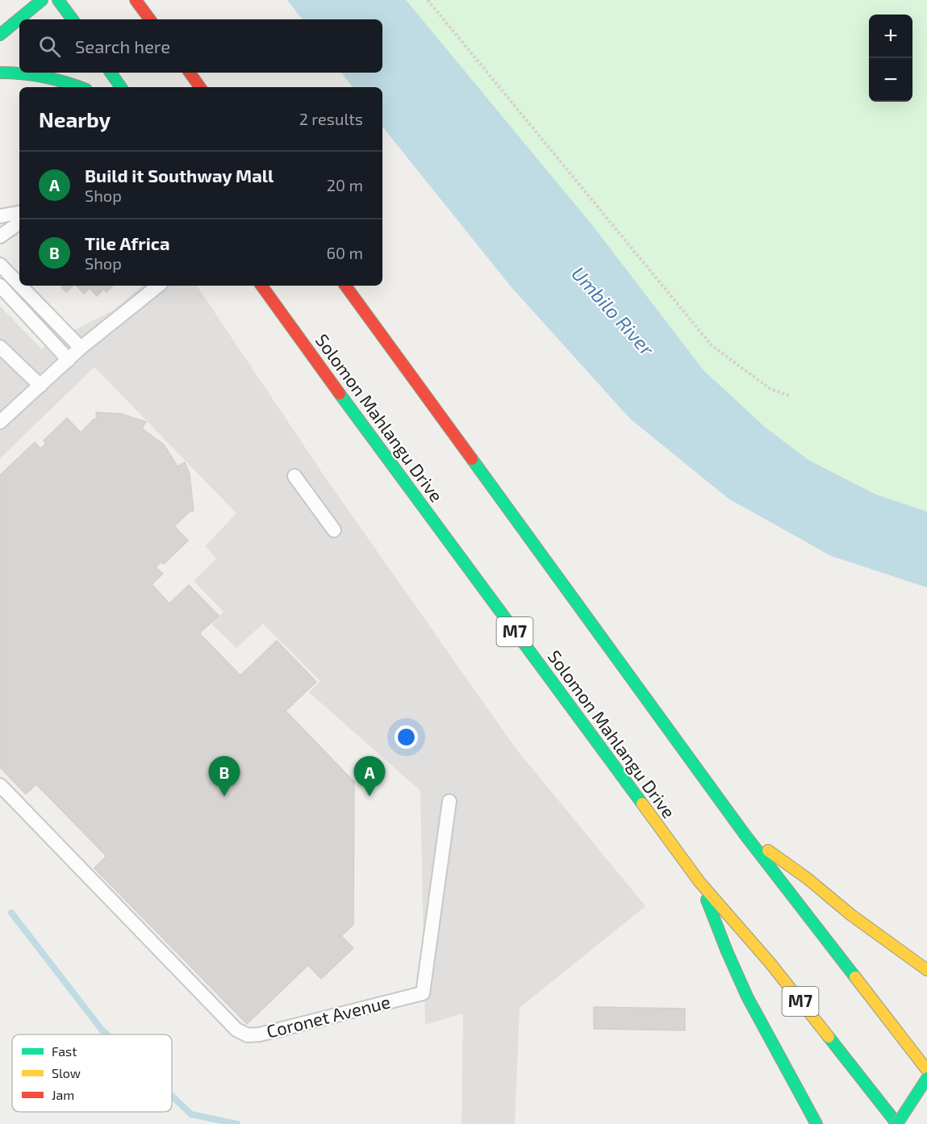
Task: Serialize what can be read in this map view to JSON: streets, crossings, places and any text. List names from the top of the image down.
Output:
{
  "streets": {
    "main road": ["Solomon Mahlangu Drive", "M7"],
    "lane": ["Coronet Avenue"]
  },
  "water": ["Umbilo River"],
  "legend": ["Fast", "Slow", "Jam"],
  "page": {
    "map_buttons": ["+", "−"],
    "search": "Search here",
    "heading": ["Nearby", "2 results"],
    "list": [
      {
        "mark": "A",
        "name": "Build it Southway Mall",
        "note": "Shop",
        "value": "20 m"
      },
      {
        "mark": "B",
        "name": "Tile Africa",
        "note": "Shop",
        "value": "60 m"
      }
    ],
    "pins": ["A", "B"]
  }
}
